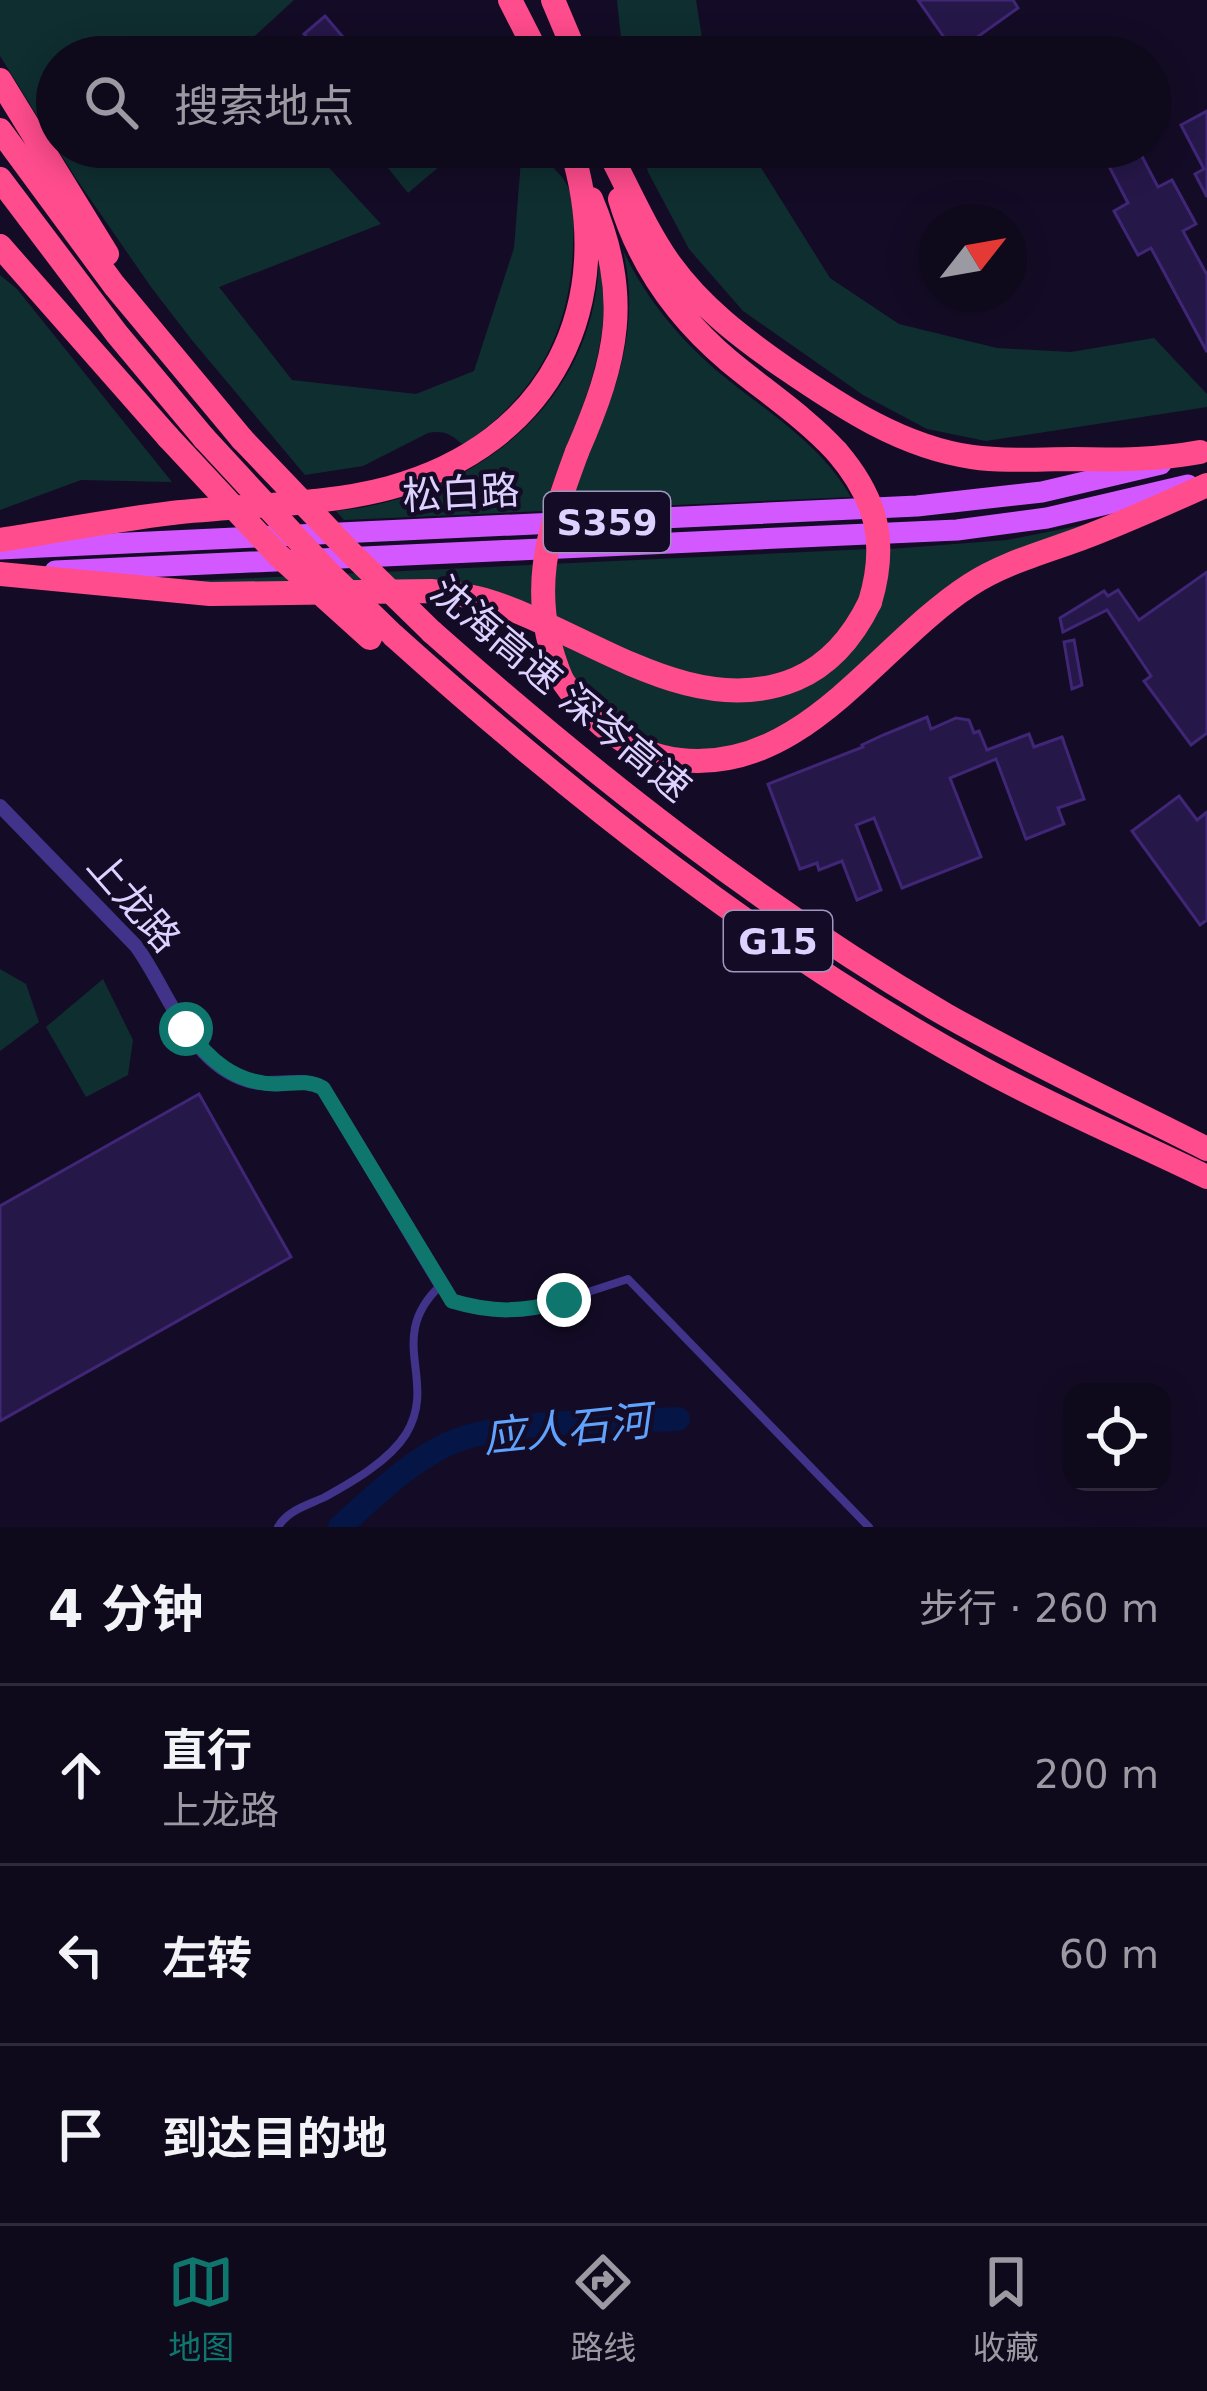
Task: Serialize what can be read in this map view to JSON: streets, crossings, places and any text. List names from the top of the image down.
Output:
{
  "streets": {
    "highway": ["沈海高速 深岑高速", "G15"],
    "main road": ["松白路", "S359"],
    "street": ["上龙路"]
  },
  "water": ["应人石河"],
  "north": "top right",
  "page": {
    "search": "搜索地点",
    "heading": ["4 分钟", "步行 · 260 m"],
    "list": [
      ["直行", "上龙路", "200 m"],
      ["左转", "60 m"],
      "到达目的地"
    ],
    "nav": ["地图", "路线", "收藏"]
  }
}
